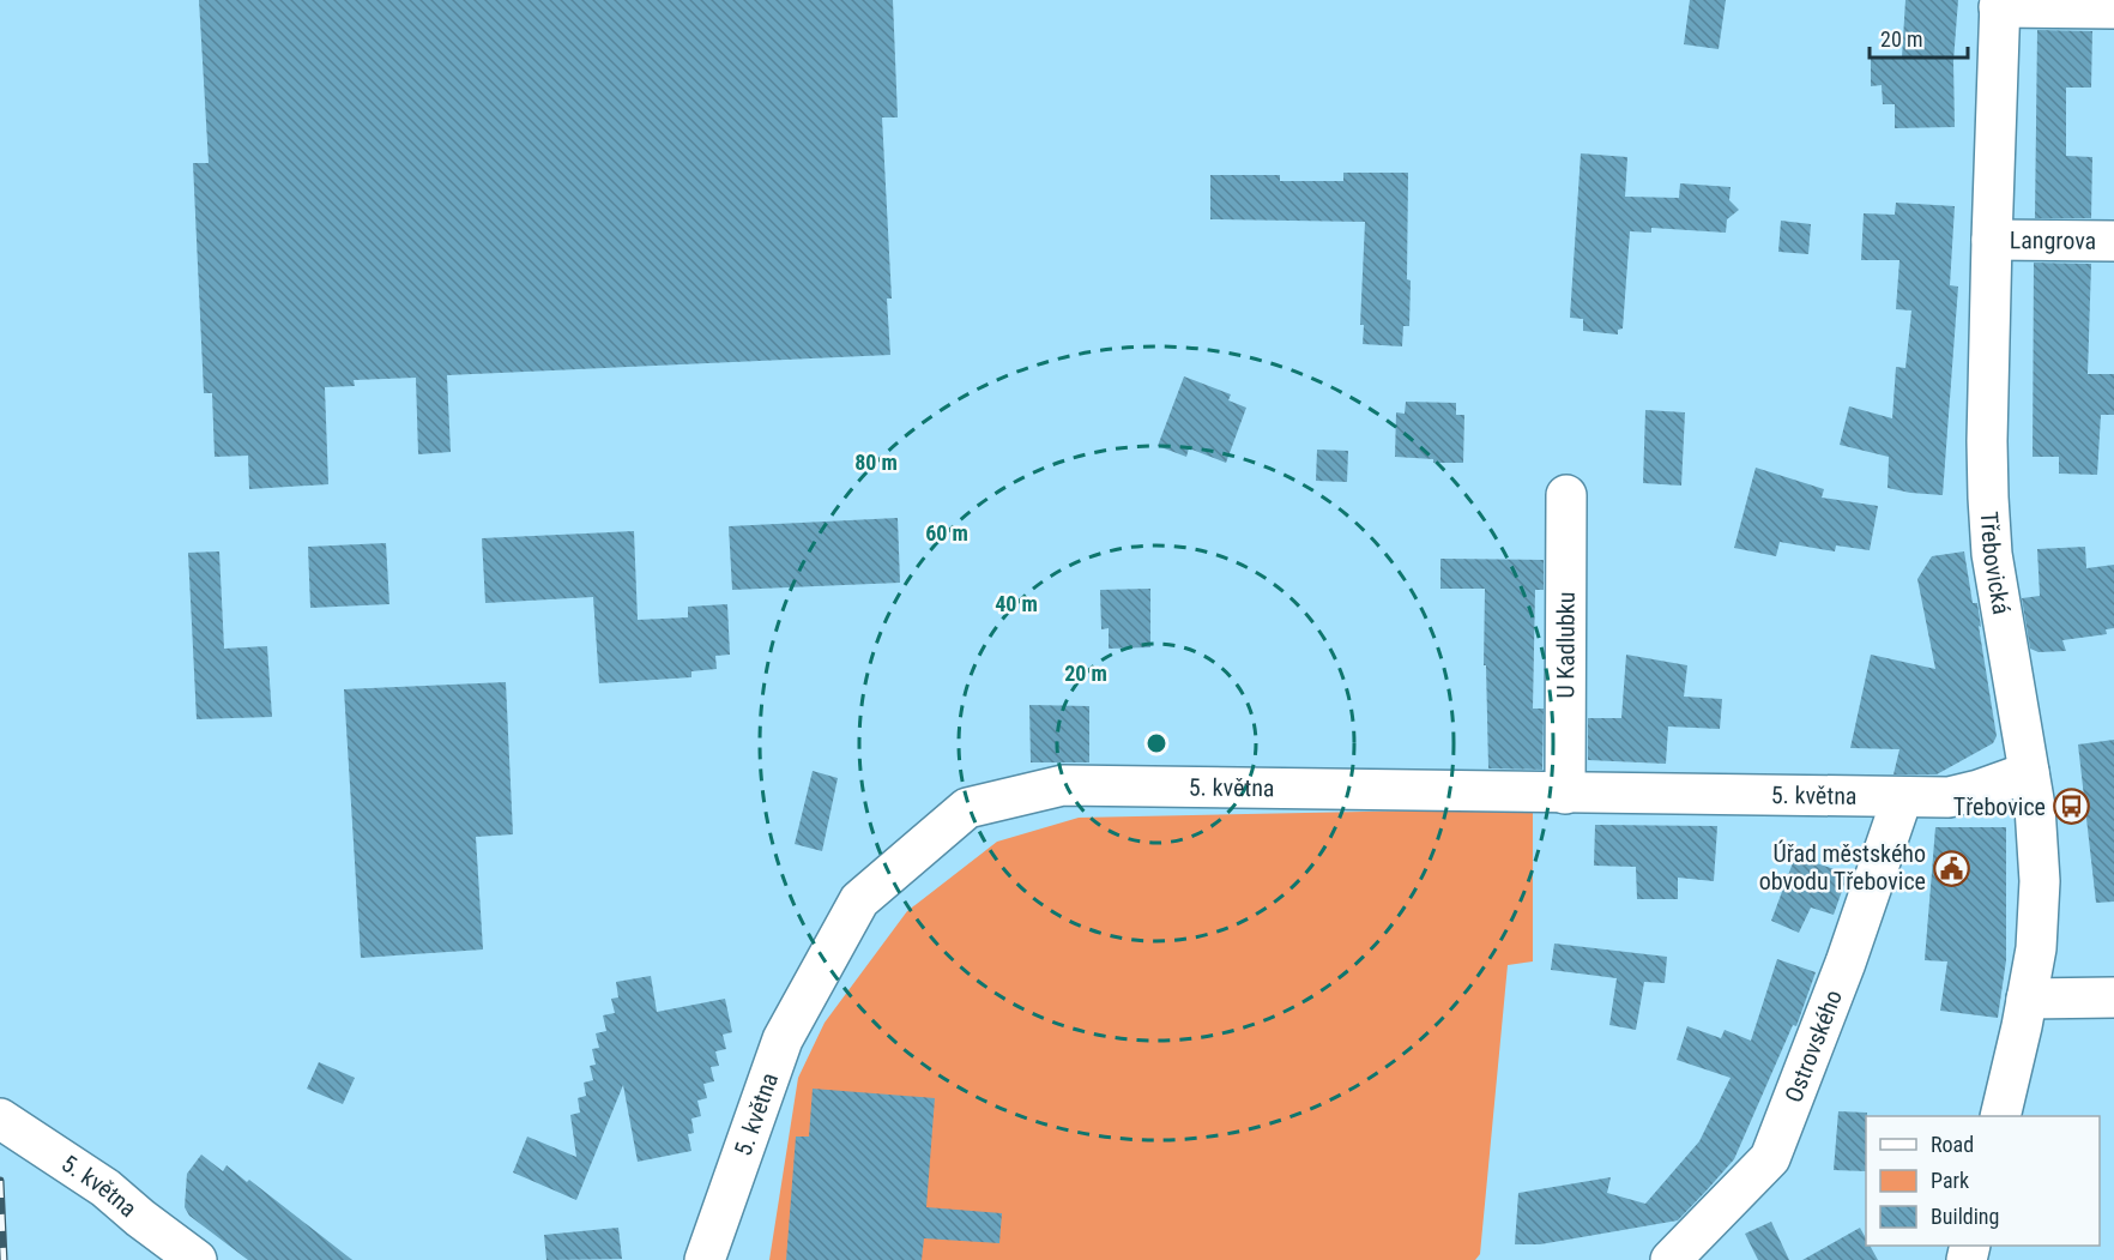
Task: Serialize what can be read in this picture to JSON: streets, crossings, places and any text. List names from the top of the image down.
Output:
{
  "streets": {
    "street": [
      "Langrova",
      "Třebovická",
      "U Kadlubku",
      "5. května",
      "Ostrovského"
    ]
  },
  "crossings": [
    ["Langrova", "Třebovická"],
    ["Třebovická", "5. května"],
    ["U Kadlubku", "5. května"],
    ["5. května", "Ostrovského"]
  ],
  "places": {
    "bus stop": ["Třebovice"],
    "public building": ["Úřad městského obvodu Třebovice"]
  },
  "legend": ["Road", "Park", "Building"],
  "scale_bar": "20 m",
  "rings": [
    "80 m",
    "60 m",
    "40 m",
    "20 m"
  ]
}
